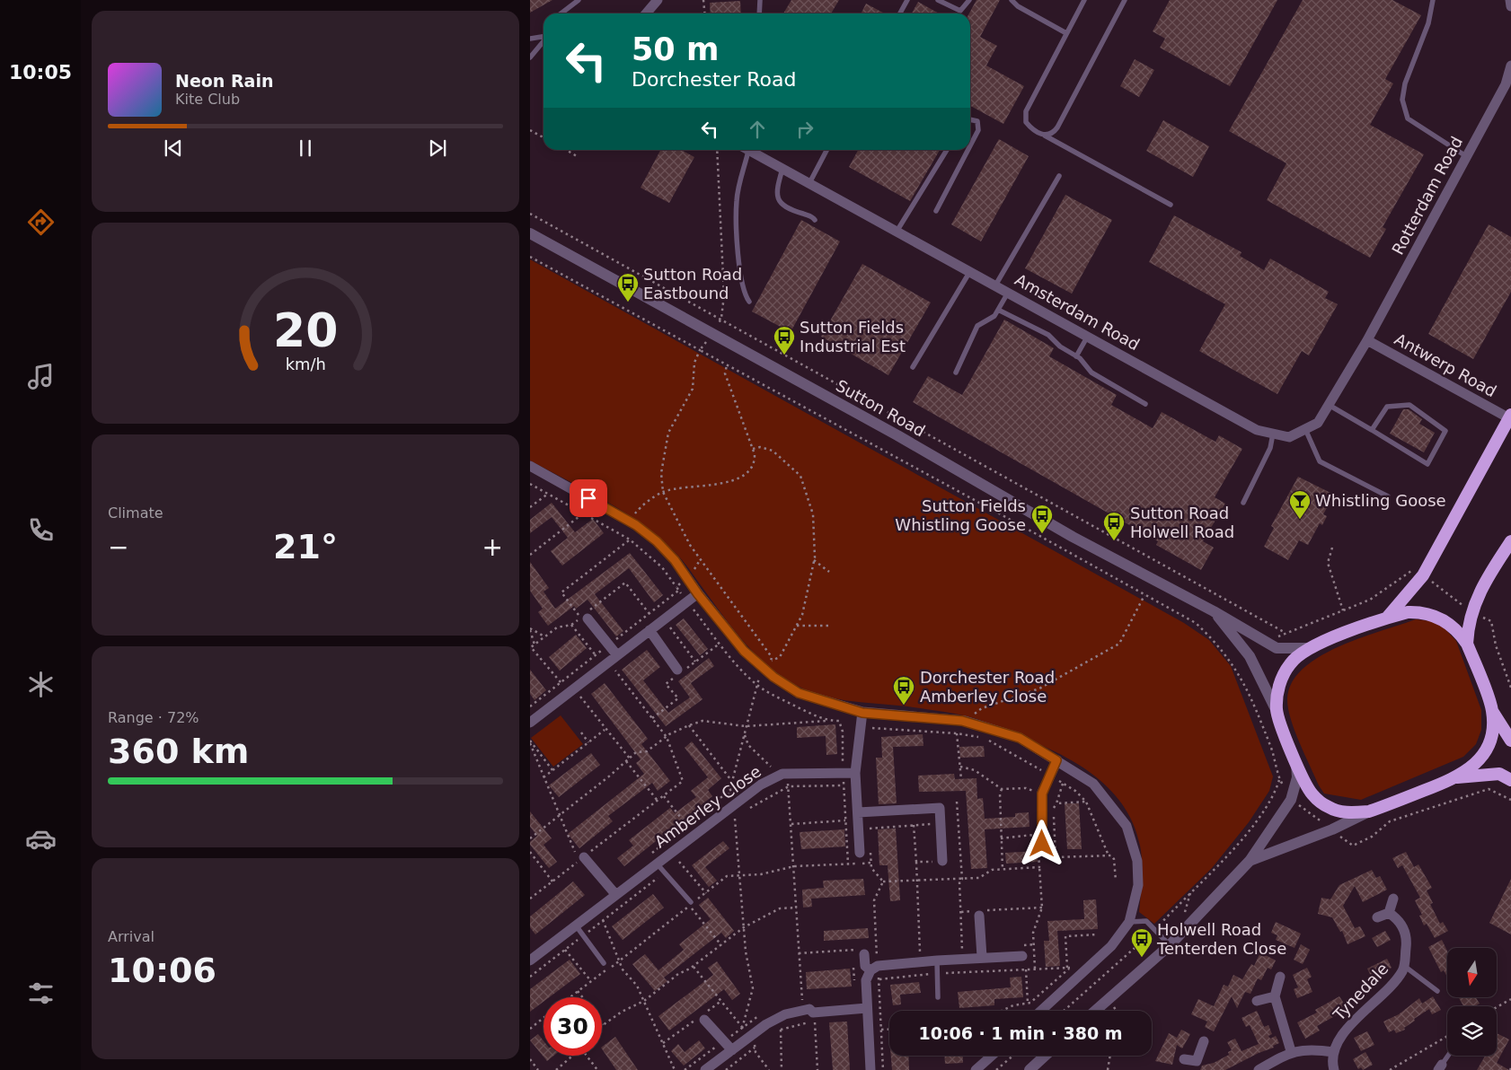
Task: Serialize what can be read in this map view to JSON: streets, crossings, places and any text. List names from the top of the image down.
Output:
{
  "streets": {
    "street": [
      "Rotterdam Road",
      "Amsterdam Road",
      "Antwerp Road",
      "Sutton Road",
      "Amberley Close",
      "Tynedale"
    ]
  },
  "crossings": [
    ["Rotterdam Road", "Amsterdam Road"],
    ["Rotterdam Road", "Antwerp Road"],
    ["Amsterdam Road", "Antwerp Road"]
  ],
  "places": {
    "bus stop": [
      "Sutton Road Eastbound",
      "Sutton Fields Industrial Est",
      "Sutton Fields Whistling Goose",
      "Sutton Road Holwell Road",
      "Dorchester Road Amberley Close",
      "Holwell Road Tenterden Close"
    ],
    "bar": ["Whistling Goose"]
  },
  "north": "bottom",
  "page": {
    "tabs": "10:05",
    "turn": ["50 m", "Dorchester Road"],
    "song": ["Neon Rain", "Kite Club"],
    "tile": [
      "Climate",
      ["Range · 72%", "360 km"],
      ["Arrival", "10:06"]
    ],
    "heat": ["−", "21°", "+"],
    "limit": "30",
    "trip": "10:06 · 1 min · 380 m",
    "gauge": ["20", "km/h"]
  }
}
